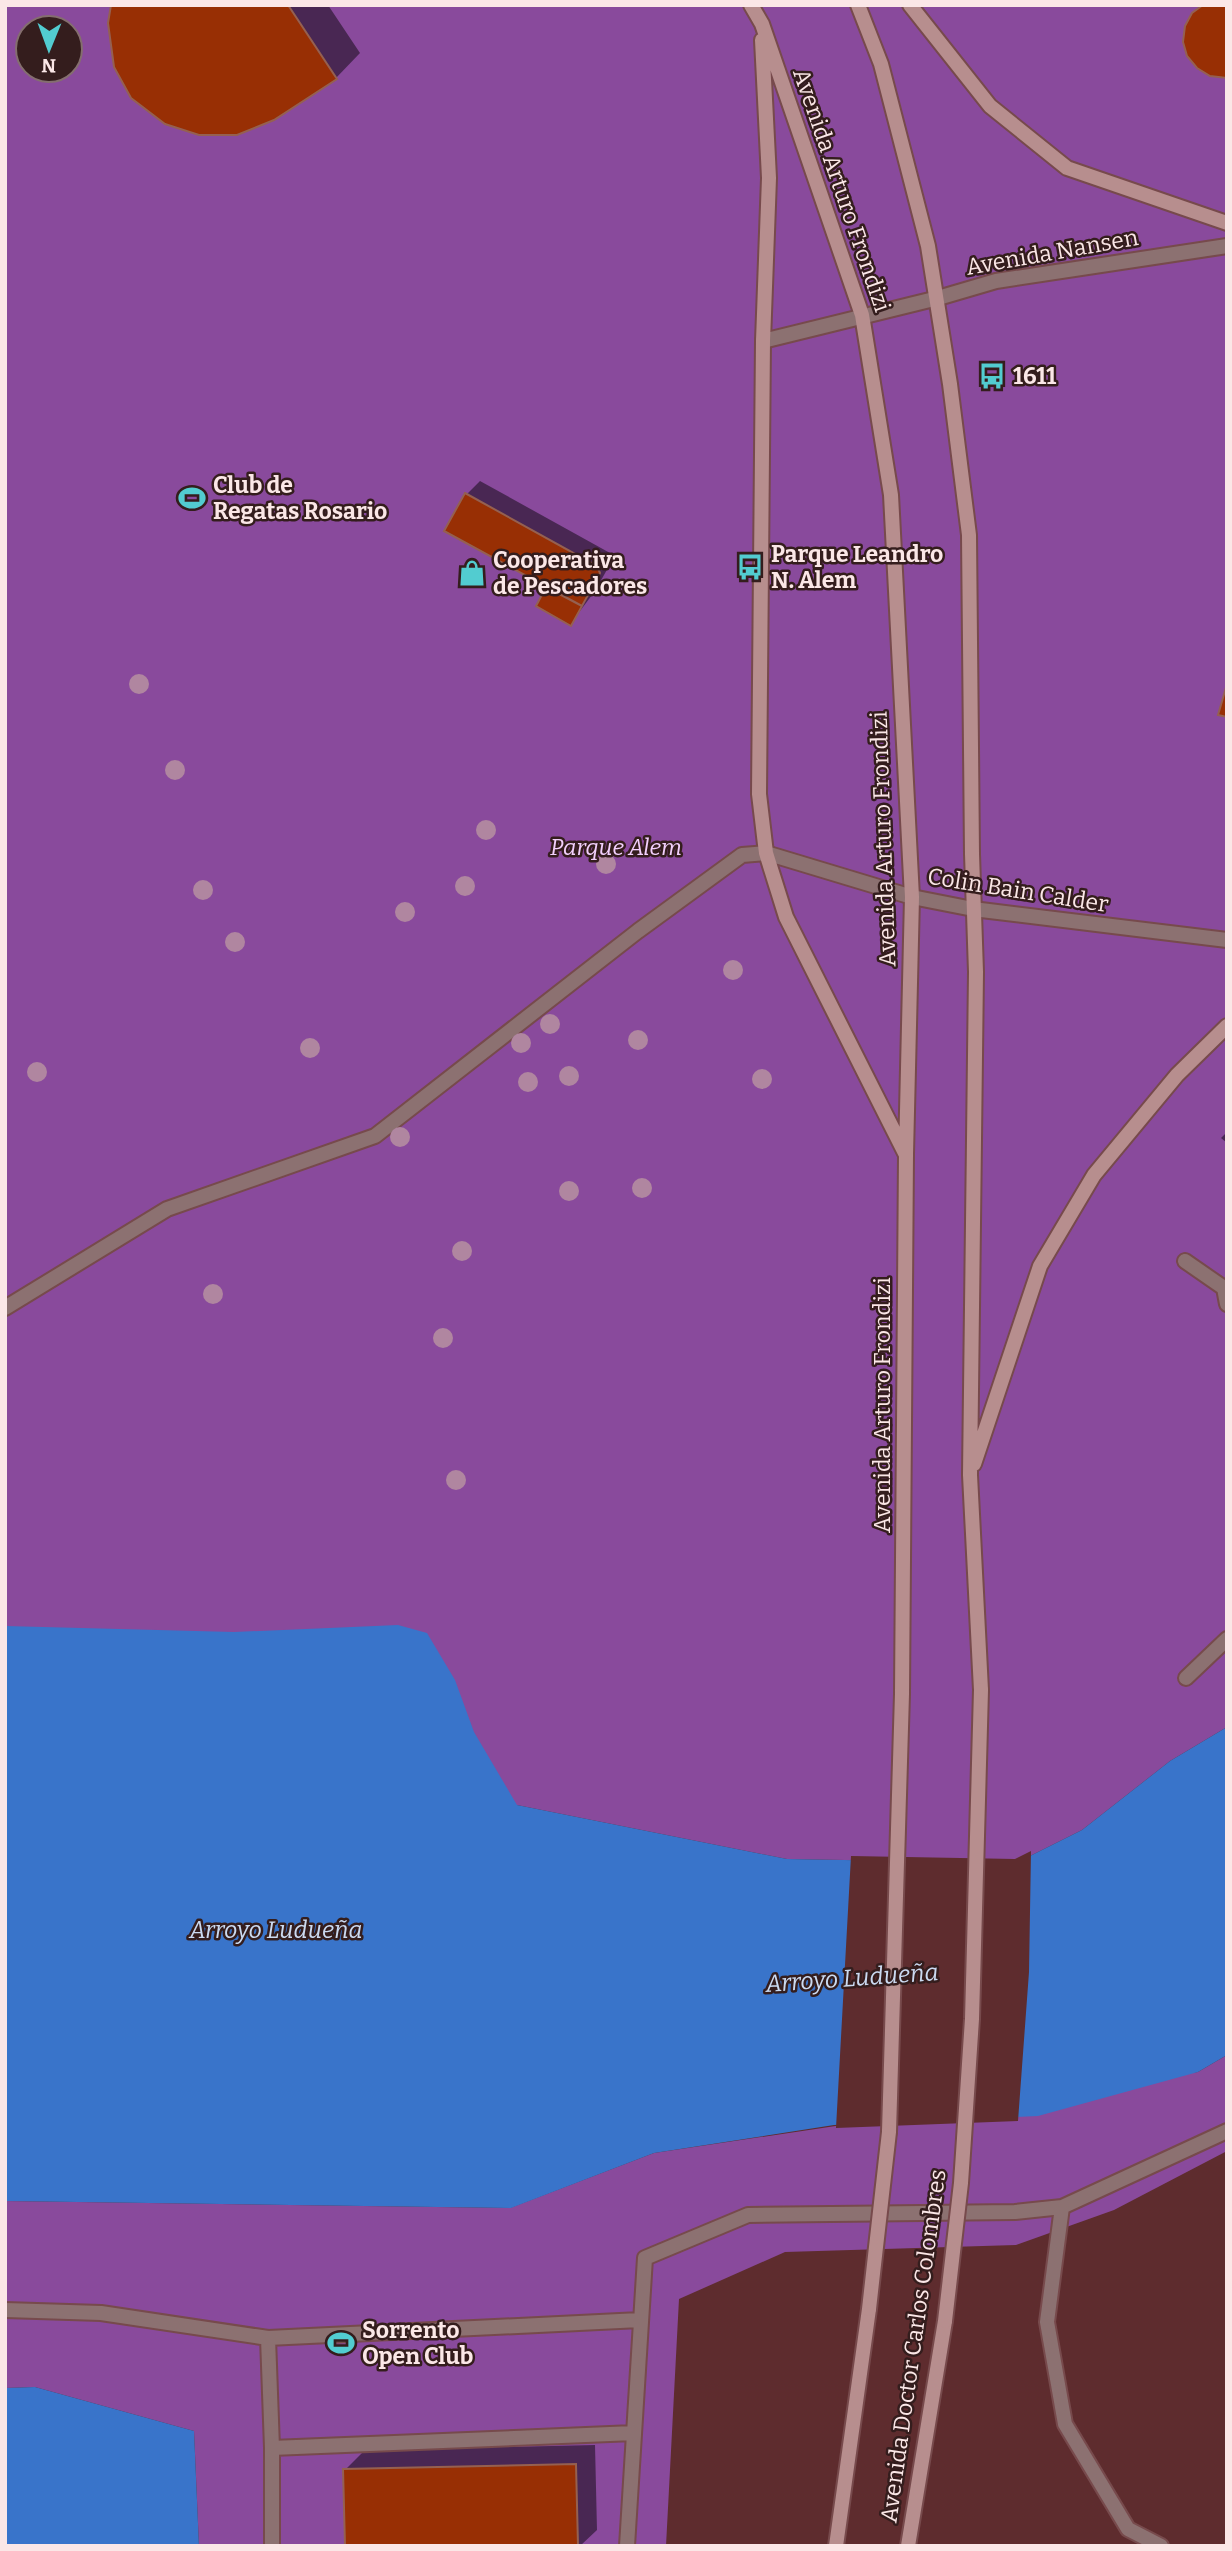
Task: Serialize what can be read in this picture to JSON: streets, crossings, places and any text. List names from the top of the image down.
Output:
{
  "streets": {
    "main road": ["Avenida Arturo Frondizi", "Avenida Doctor Carlos Colombres"],
    "street": ["Avenida Nansen", "Colin Bain Calder"]
  },
  "crossings": [
    ["Avenida Arturo Frondizi", "Avenida Nansen"],
    ["Avenida Arturo Frondizi", "Colin Bain Calder"]
  ],
  "water": ["Arroyo Ludueña"],
  "parks": ["Parque Alem"],
  "places": {
    "bus stop": ["1611", "Parque Leandro N. Alem"],
    "sports": ["Club de Regatas Rosario", "Sorrento Open Club"],
    "shop": ["Cooperativa de Pescadores"]
  },
  "north": "bottom"
}
